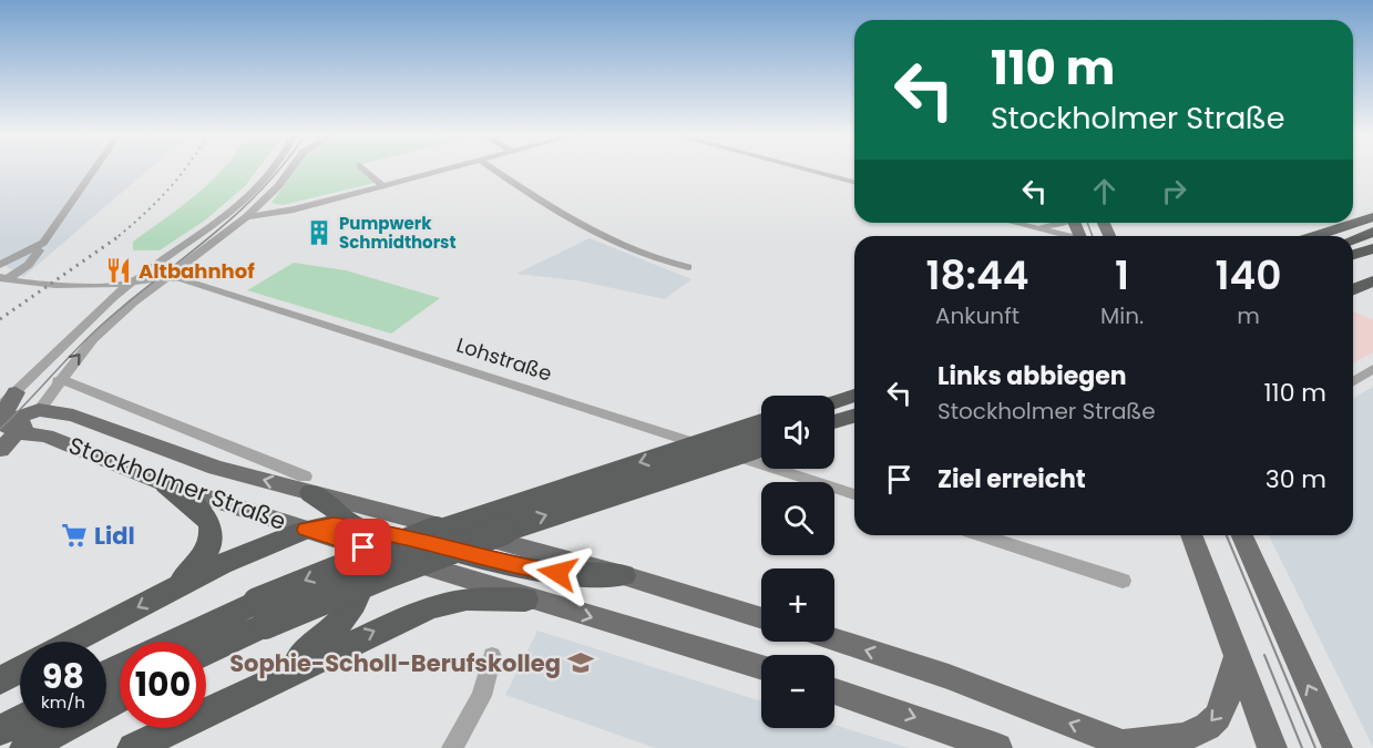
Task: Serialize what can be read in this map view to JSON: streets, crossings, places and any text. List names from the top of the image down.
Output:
{
  "streets": {
    "main road": ["Stockholmer Straße"],
    "street": ["Lohstraße"]
  },
  "places": {
    "building": ["Pumpwerk Schmidthorst"],
    "restaurant": ["Altbahnhof"],
    "supermarket": ["Lidl"],
    "school or university": ["Sophie-Scholl-Berufskolleg"]
  },
  "page": {
    "turn": ["110 m", "Stockholmer Straße"],
    "eta": [
      "18:44",
      "Ankunft",
      "1",
      "Min.",
      "140",
      "m"
    ],
    "list": [
      {
        "name": "Links abbiegen",
        "note": "Stockholmer Straße",
        "value": "110 m"
      },
      {
        "name": "Ziel erreicht",
        "value": "30 m"
      }
    ],
    "map_buttons": ["+", "−"],
    "speed": "98 km/h",
    "limit": "100"
  }
}
